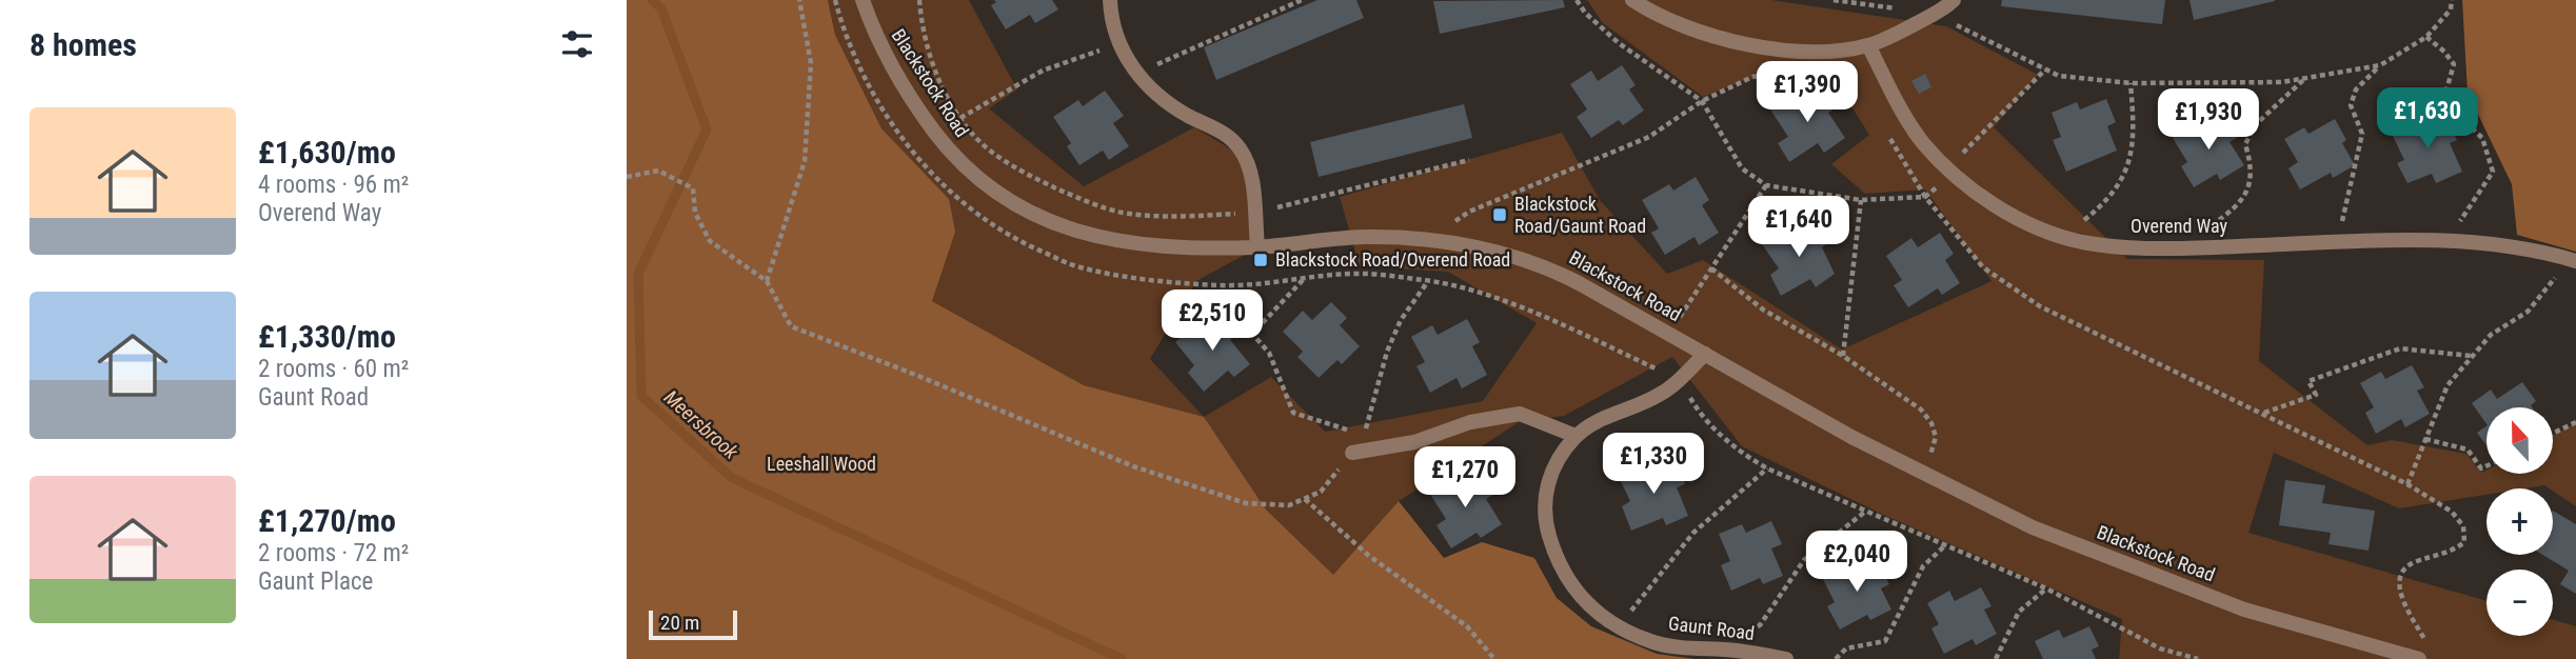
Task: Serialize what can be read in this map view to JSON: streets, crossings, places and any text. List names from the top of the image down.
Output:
{
  "streets": {
    "street": ["Blackstock Road", "Overend Way", "Gaunt Road"]
  },
  "crossings": [
    ["Blackstock Road", "Gaunt Road"]
  ],
  "water": ["Meersbrook"],
  "parks": ["Leeshall Wood"],
  "places": {
    "transit": ["Blackstock Road/Gaunt Road", "Blackstock Road/Overend Road"]
  },
  "scale_bar": "20 m",
  "north": "top",
  "page": {
    "heading": "8 homes",
    "price": [
      "£1,390",
      "£1,630",
      "£1,930",
      "£1,640",
      "£2,510",
      "£1,330",
      "£1,270",
      "£2,040"
    ],
    "list": [
      {
        "name": "£1,630/mo",
        "note": "4 rooms · 96 m² · Overend Way"
      },
      {
        "name": "£1,330/mo",
        "note": "2 rooms · 60 m² · Gaunt Road"
      },
      {
        "name": "£1,270/mo",
        "note": "2 rooms · 72 m² · Gaunt Place"
      }
    ],
    "map_buttons": ["+", "−"],
    "scale": "20 m"
  }
}
